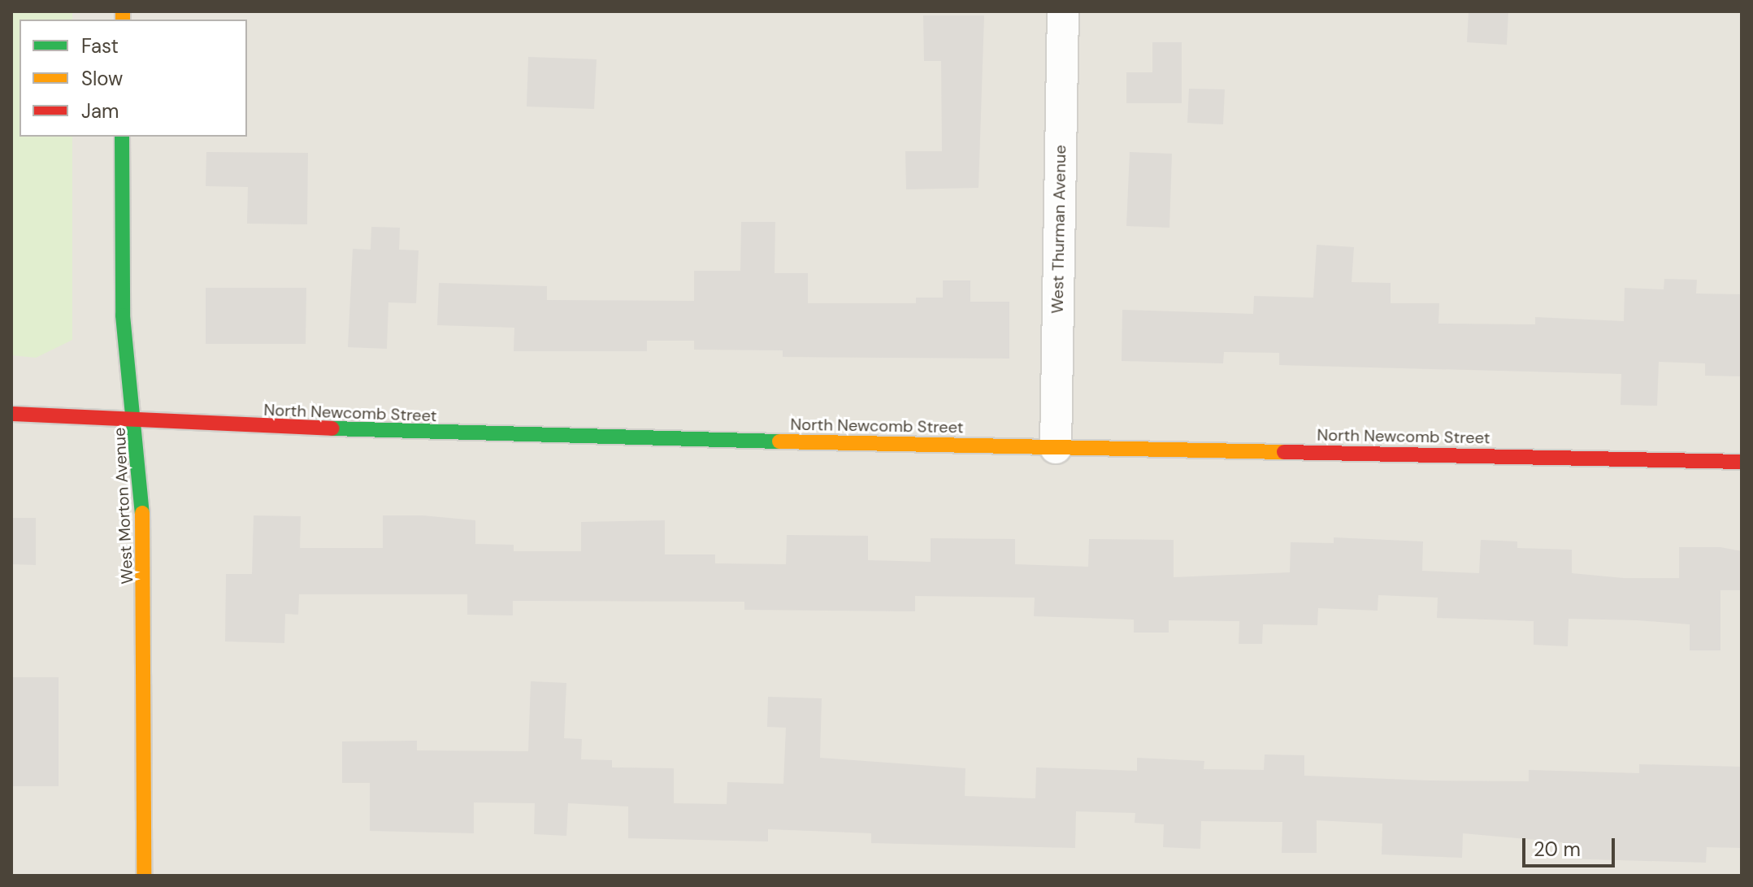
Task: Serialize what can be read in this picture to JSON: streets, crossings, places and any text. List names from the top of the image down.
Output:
{
  "streets": {
    "main road": ["North Newcomb Street", "West Morton Avenue"],
    "street": ["West Thurman Avenue"]
  },
  "crossings": [
    ["West Thurman Avenue", "North Newcomb Street"],
    ["North Newcomb Street", "West Morton Avenue"]
  ],
  "legend": ["Fast", "Slow", "Jam"],
  "scale_bar": "20 m"
}
